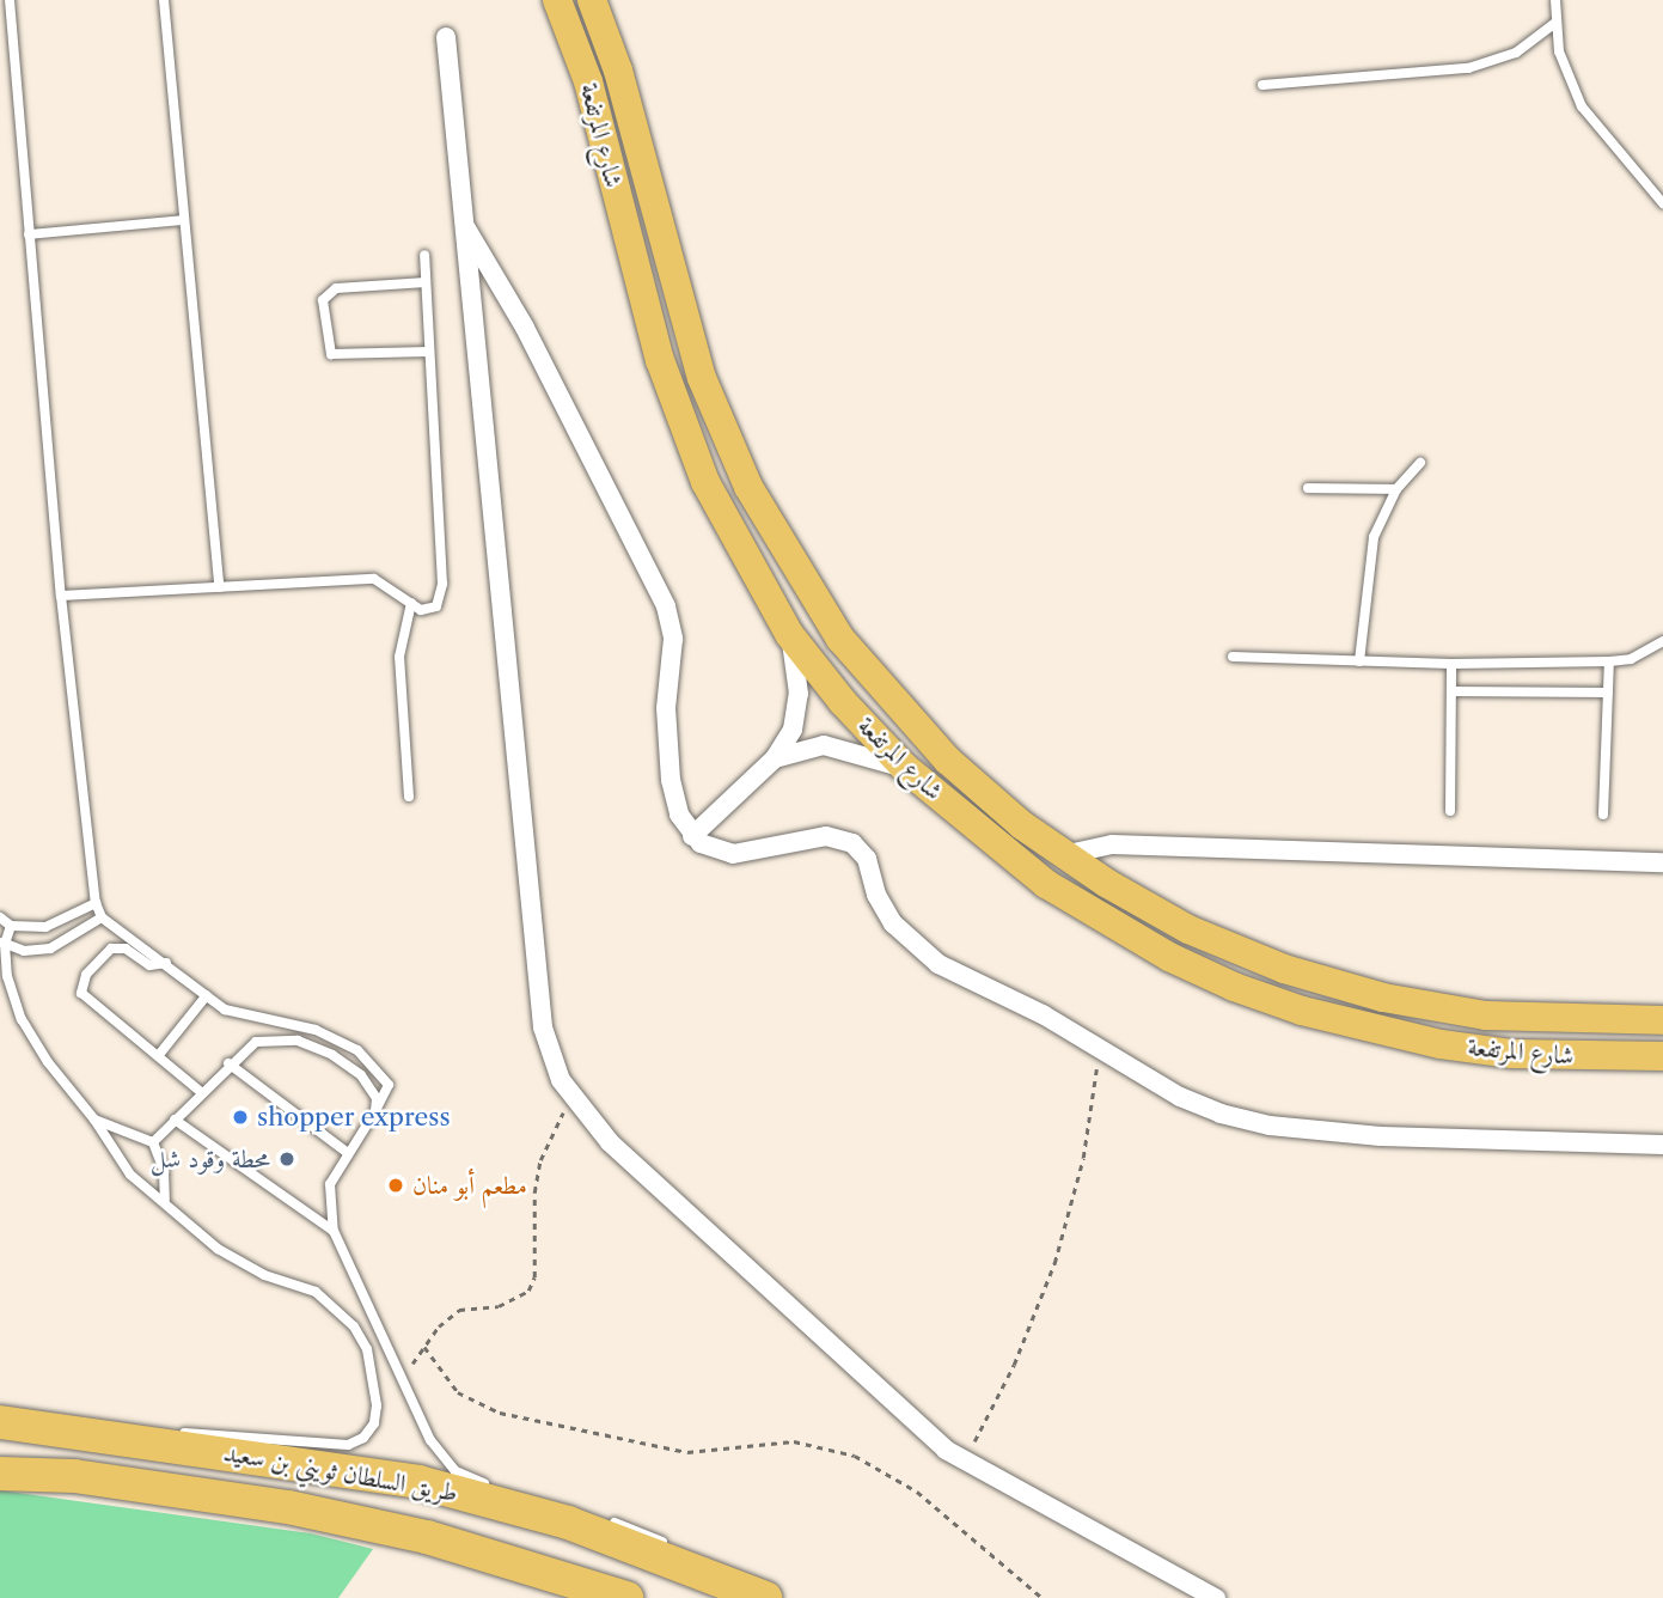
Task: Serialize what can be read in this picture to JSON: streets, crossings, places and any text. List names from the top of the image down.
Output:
{
  "streets": {
    "highway": ["طريق السلطان ثويني بن سعيد"],
    "main road": ["شارع المرتفعة"]
  },
  "places": ["shopper express", "محطة وقود شل", "مطعم أبو منان"]
}
